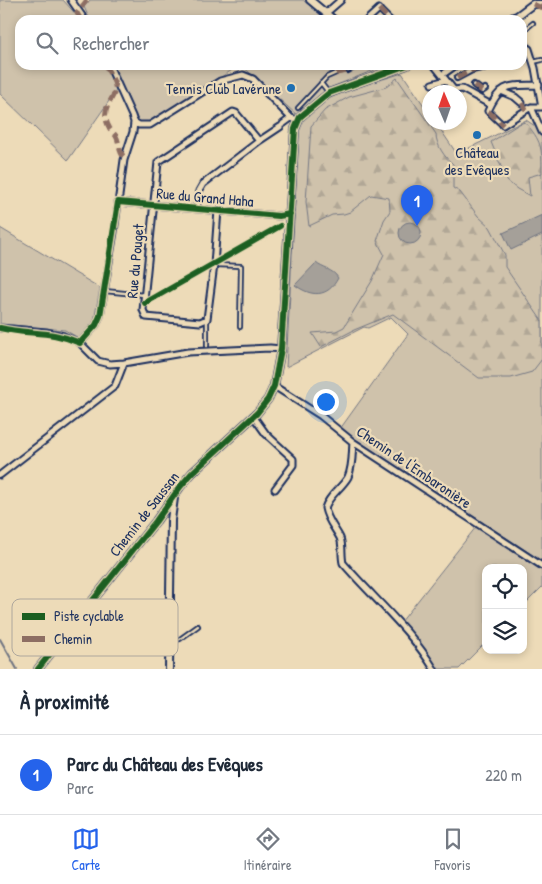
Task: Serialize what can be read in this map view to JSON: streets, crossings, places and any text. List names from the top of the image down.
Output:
{
  "streets": {
    "street": [
      "Rue du Grand Haha",
      "Rue du Pouget",
      "Chemin de l'Embaronière",
      "Chemin de Saussan"
    ]
  },
  "crossings": [
    ["Rue du Grand Haha", "Rue du Pouget"],
    ["Chemin de l'Embaronière", "Chemin de Saussan"]
  ],
  "places": ["Tennis Club Lavérune", "Château des Evêques"],
  "legend": ["Piste cyclable", "Chemin"],
  "north": "top",
  "page": {
    "search": "Rechercher",
    "pins": "1",
    "heading": "À proximité",
    "list": [
      {
        "mark": "1",
        "name": "Parc du Château des Evêques",
        "note": "Parc",
        "value": "220 m"
      }
    ],
    "nav": ["Carte", "Itinéraire", "Favoris"]
  }
}
